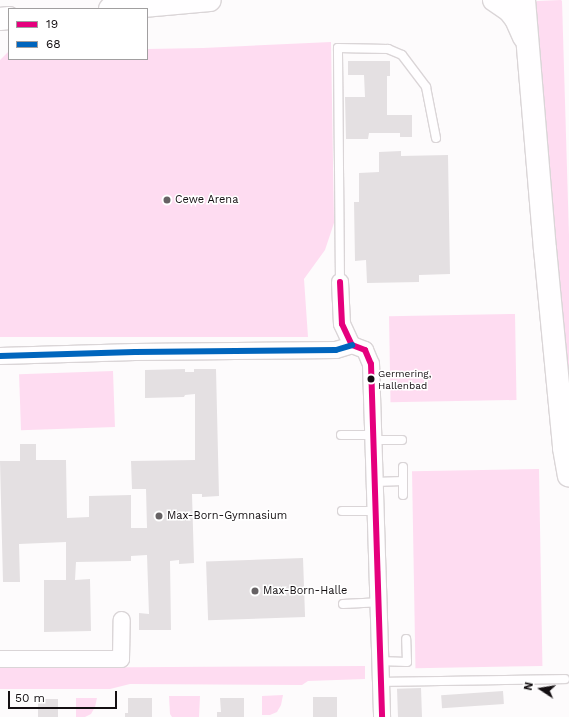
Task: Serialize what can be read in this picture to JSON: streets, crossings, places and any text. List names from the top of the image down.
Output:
{
  "places": [
    "Cewe Arena",
    "Germering, Hallenbad",
    "Max-Born-Gymnasium",
    "Max-Born-Halle"
  ],
  "lines": ["transit line 19", "transit line 68"],
  "legend": ["19", "68"],
  "scale_bar": "50 m",
  "north": "left"
}
